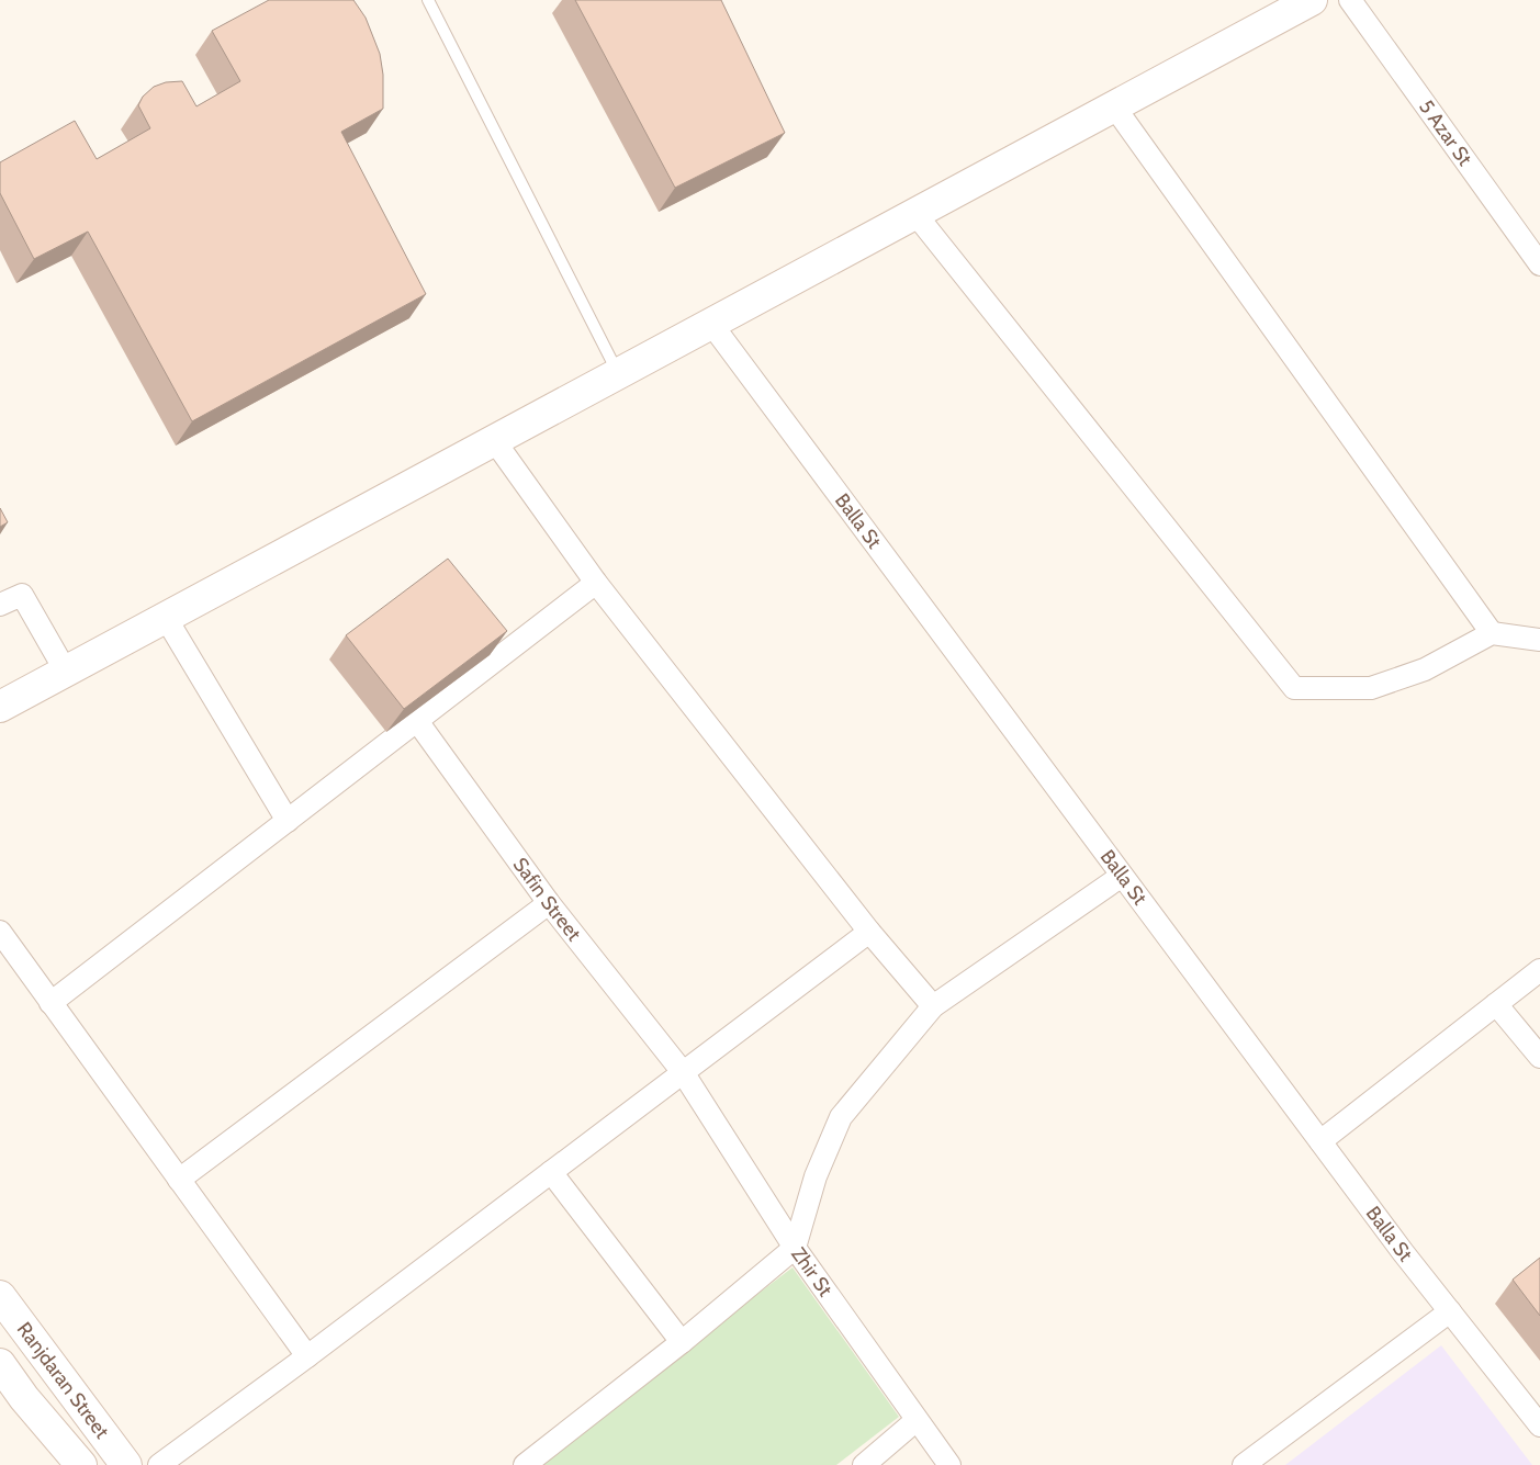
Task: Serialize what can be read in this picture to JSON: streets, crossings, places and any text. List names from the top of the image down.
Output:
{
  "streets": {
    "street": [
      "5 Azar St",
      "Balla St",
      "Safin Street",
      "Zhir St",
      "Ranjdaran Street"
    ]
  },
  "crossings": [
    ["Safin Street", "Zhir St"]
  ]
}
